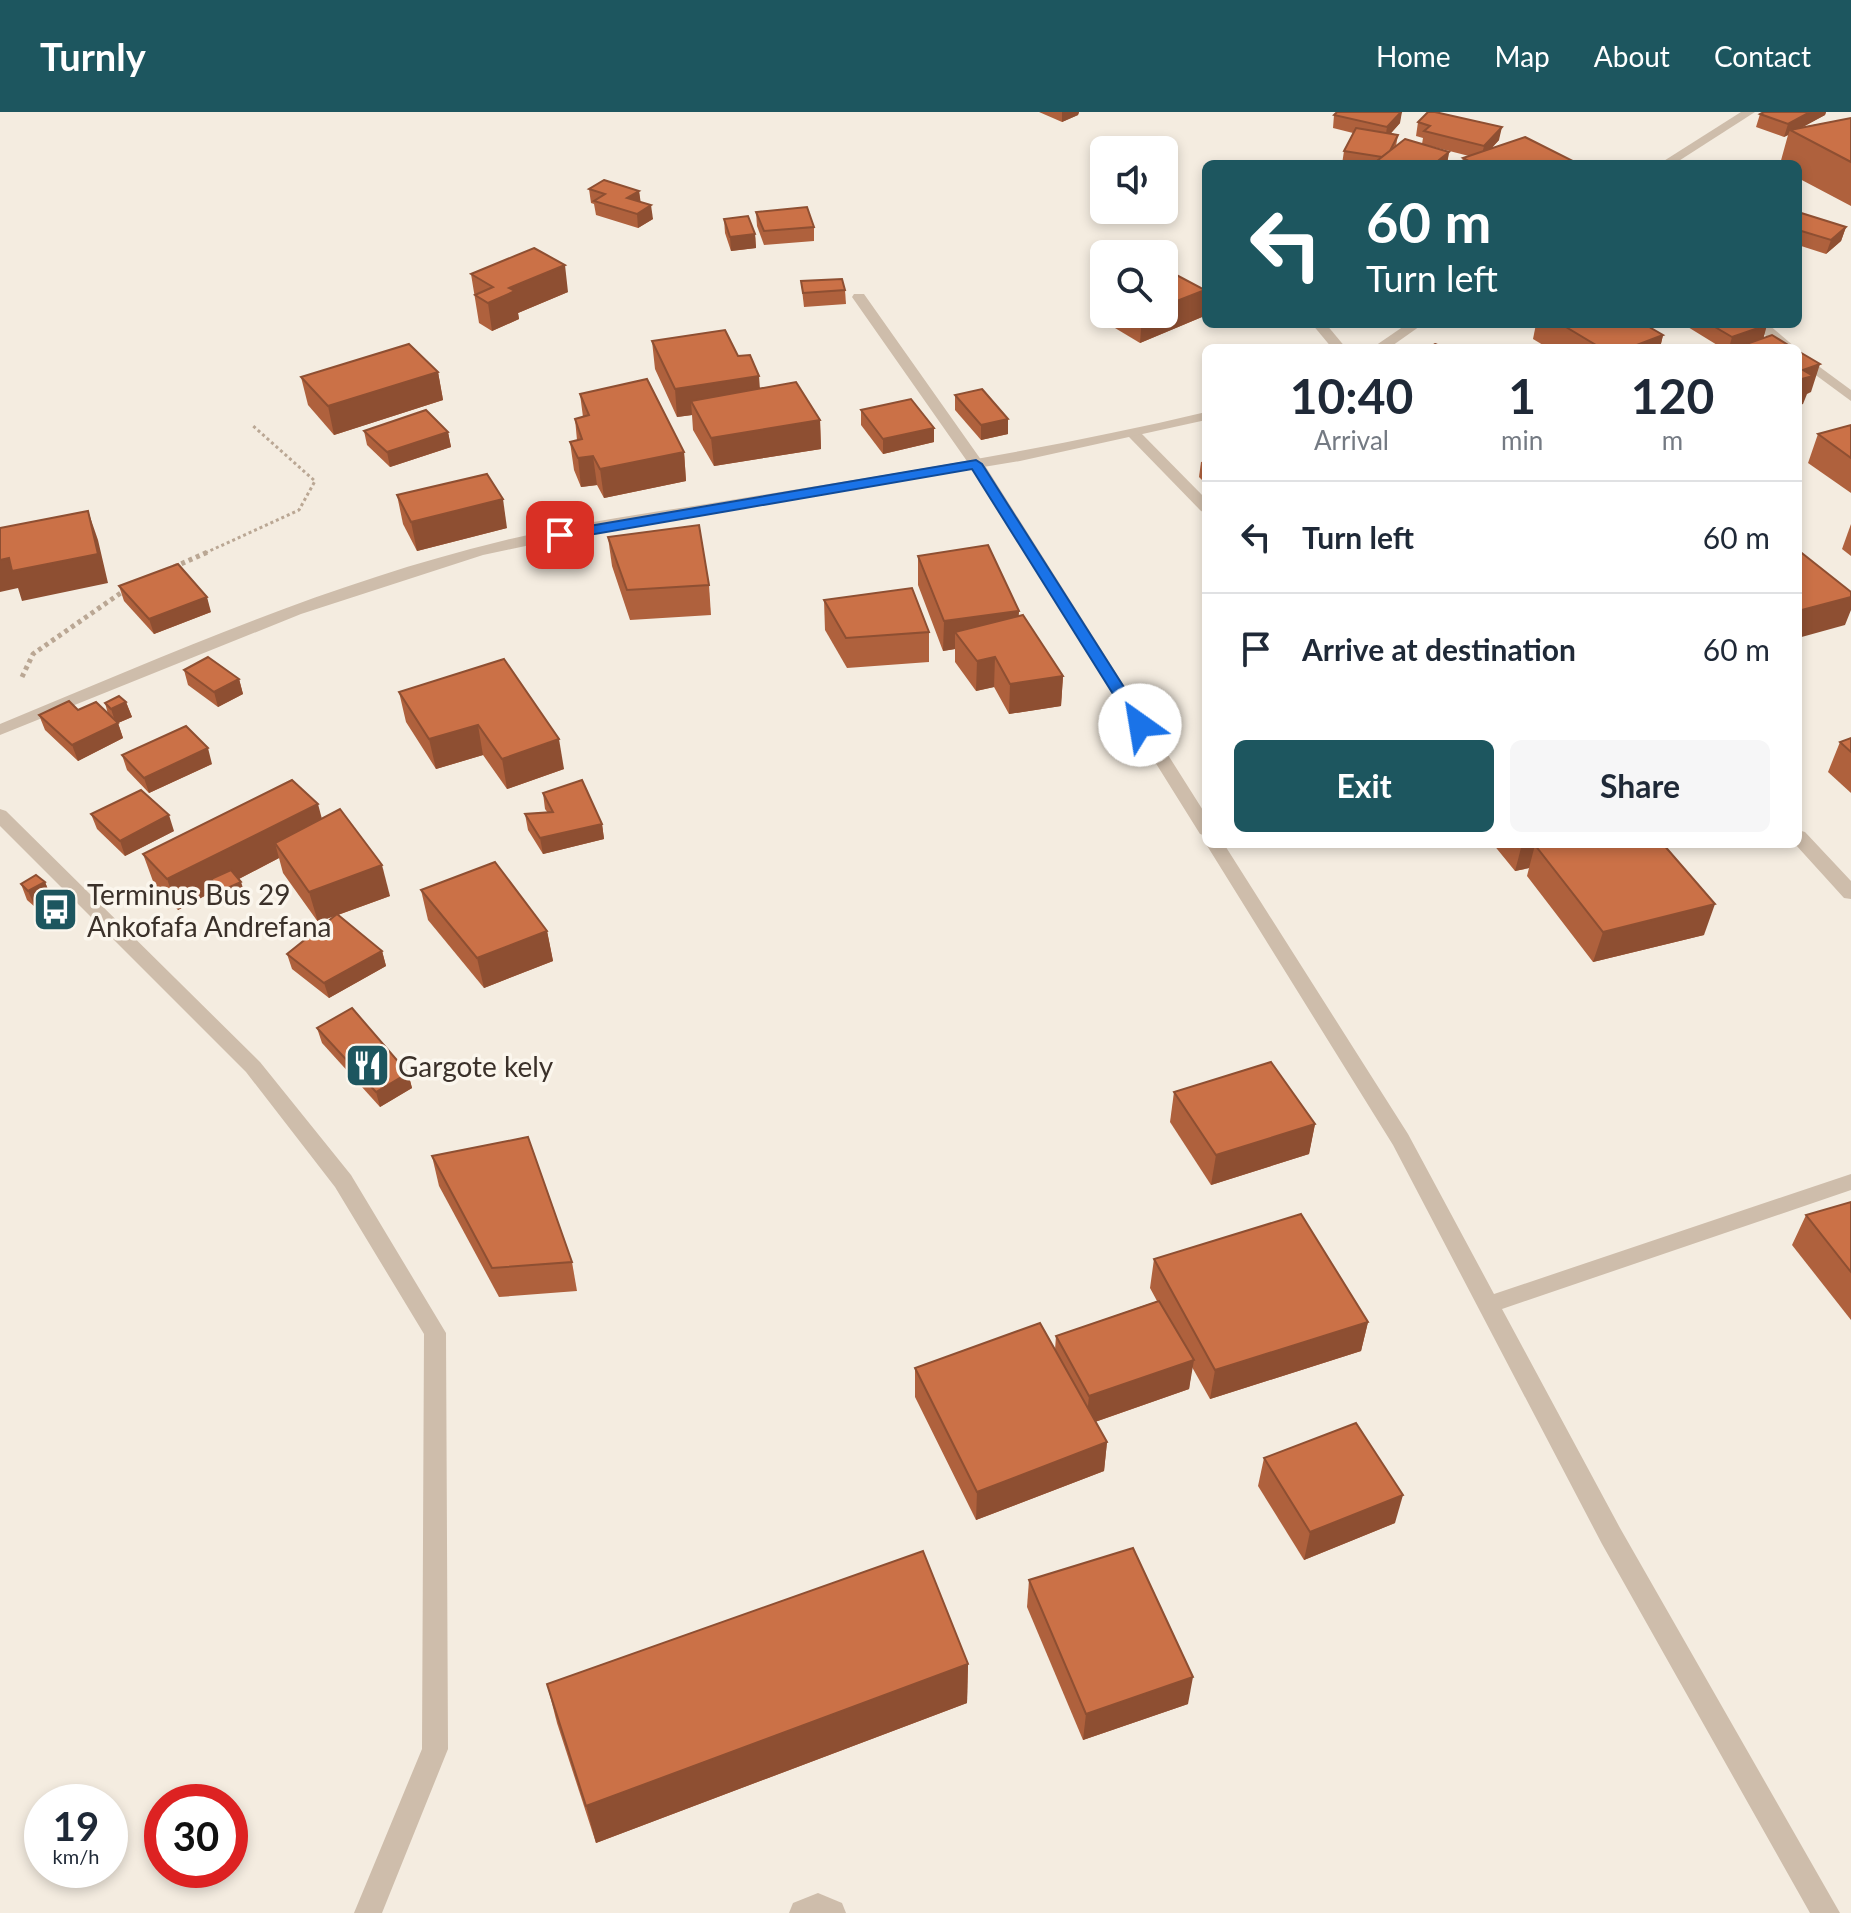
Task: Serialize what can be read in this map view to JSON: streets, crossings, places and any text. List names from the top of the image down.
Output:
{
  "places": {
    "bus stop": ["Terminus Bus 29 Ankofafa Andrefana"],
    "restaurant": ["Gargote kely"]
  },
  "page": {
    "header": "Turnly",
    "nav": [
      "Home",
      "Map",
      "About",
      "Contact"
    ],
    "turn": ["60 m", "Turn left"],
    "eta": [
      "10:40",
      "Arrival",
      "1",
      "min",
      "120",
      "m"
    ],
    "list": [
      {
        "name": "Turn left",
        "value": "60 m"
      },
      {
        "name": "Arrive at destination",
        "value": "60 m"
      }
    ],
    "buttons": ["Exit", "Share"],
    "speed": "19 km/h",
    "limit": "30"
  }
}
